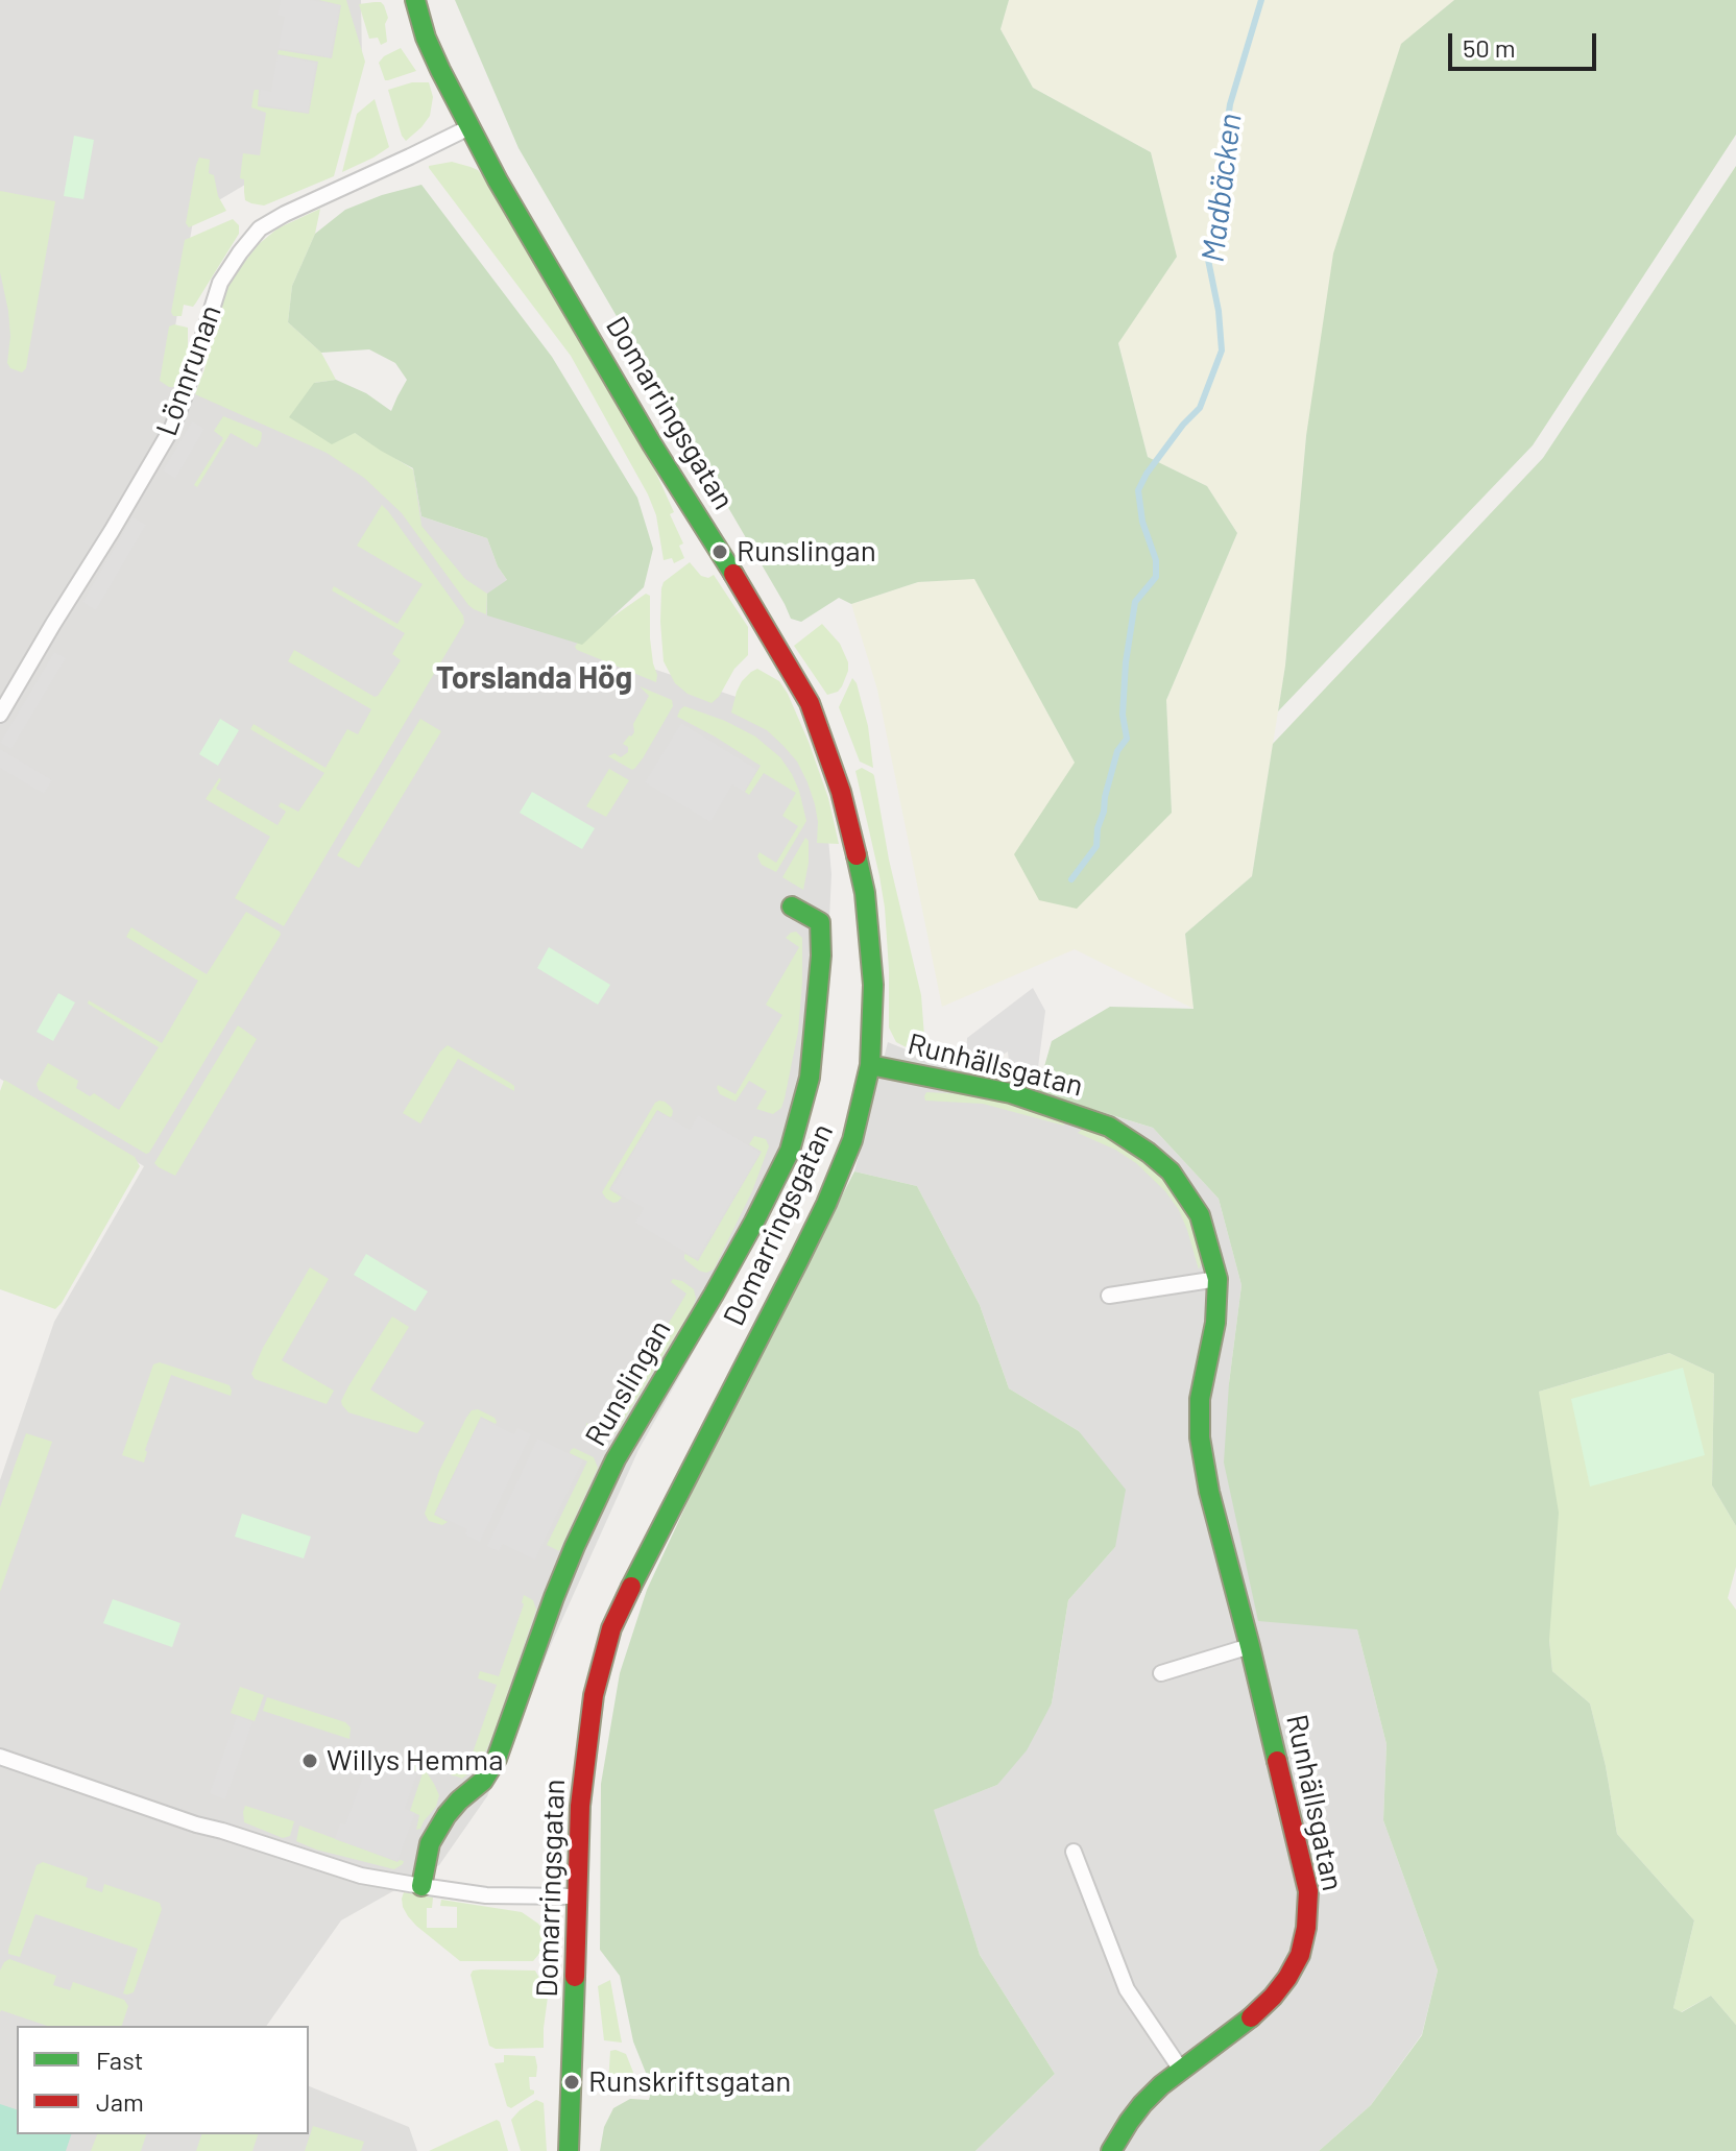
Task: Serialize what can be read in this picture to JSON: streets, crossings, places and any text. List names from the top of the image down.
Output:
{
  "streets": {
    "street": [
      "Lönnrunan",
      "Domarringsgatan",
      "Runhällsgatan",
      "Runslingan"
    ]
  },
  "crossings": [
    ["Lönnrunan", "Domarringsgatan"],
    ["Domarringsgatan", "Runhällsgatan"]
  ],
  "districts": ["Torslanda Hög"],
  "water": ["Madbäcken"],
  "places": ["Runslingan", "Willys Hemma", "Runskriftsgatan"],
  "legend": ["Fast", "Jam"],
  "scale_bar": "50 m"
}
